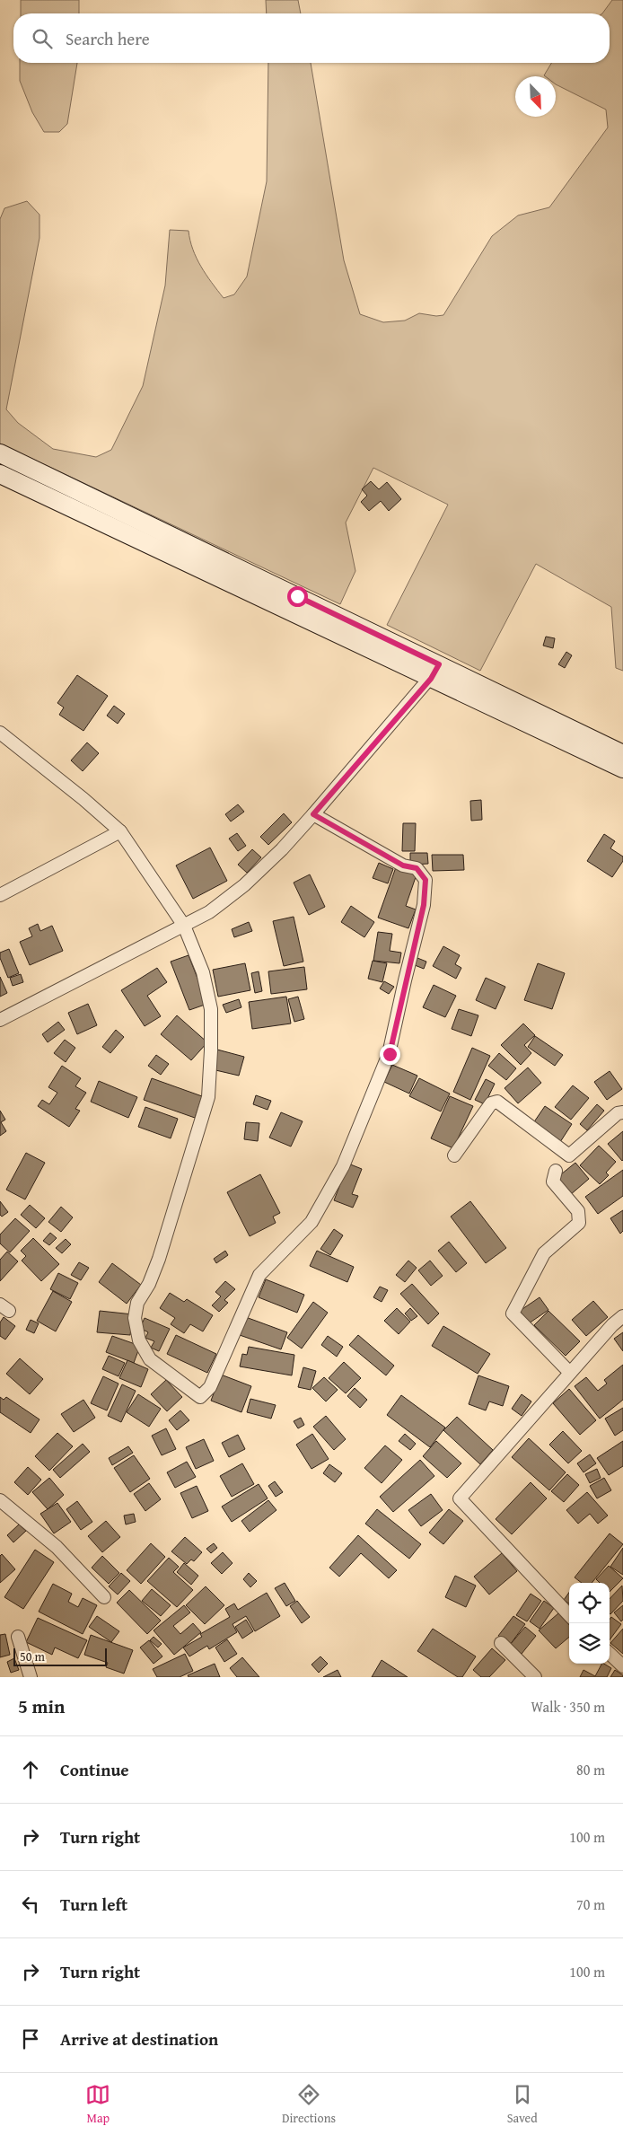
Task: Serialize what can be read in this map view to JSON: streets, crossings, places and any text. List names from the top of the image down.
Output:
{
  "scale_bar": "50 m",
  "north": "bottom right",
  "page": {
    "search": "Search here",
    "scale": "50 m",
    "heading": ["5 min", "Walk · 350 m"],
    "list": [
      ["Continue", "80 m"],
      ["Turn right", "100 m"],
      ["Turn left", "70 m"],
      ["Turn right", "100 m"],
      "Arrive at destination"
    ],
    "nav": ["Map", "Directions", "Saved"]
  }
}
